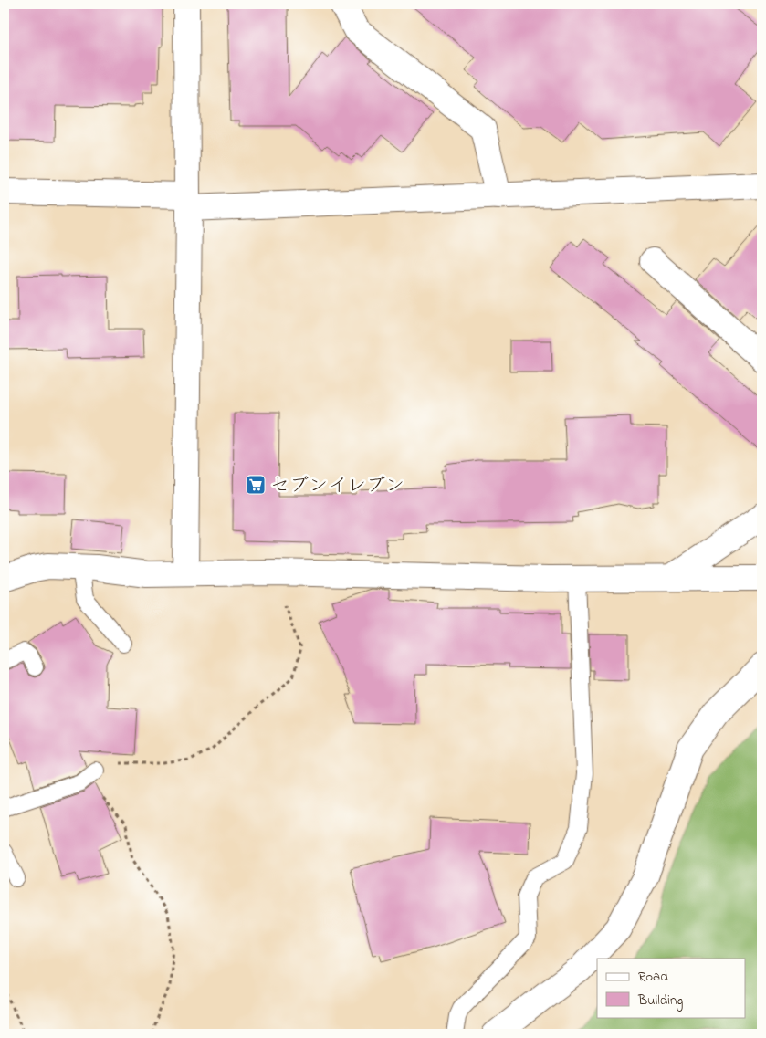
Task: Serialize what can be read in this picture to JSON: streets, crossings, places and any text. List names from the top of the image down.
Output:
{
  "places": {
    "supermarket": ["セブンイレブン"]
  },
  "legend": ["Road", "Building"]
}
